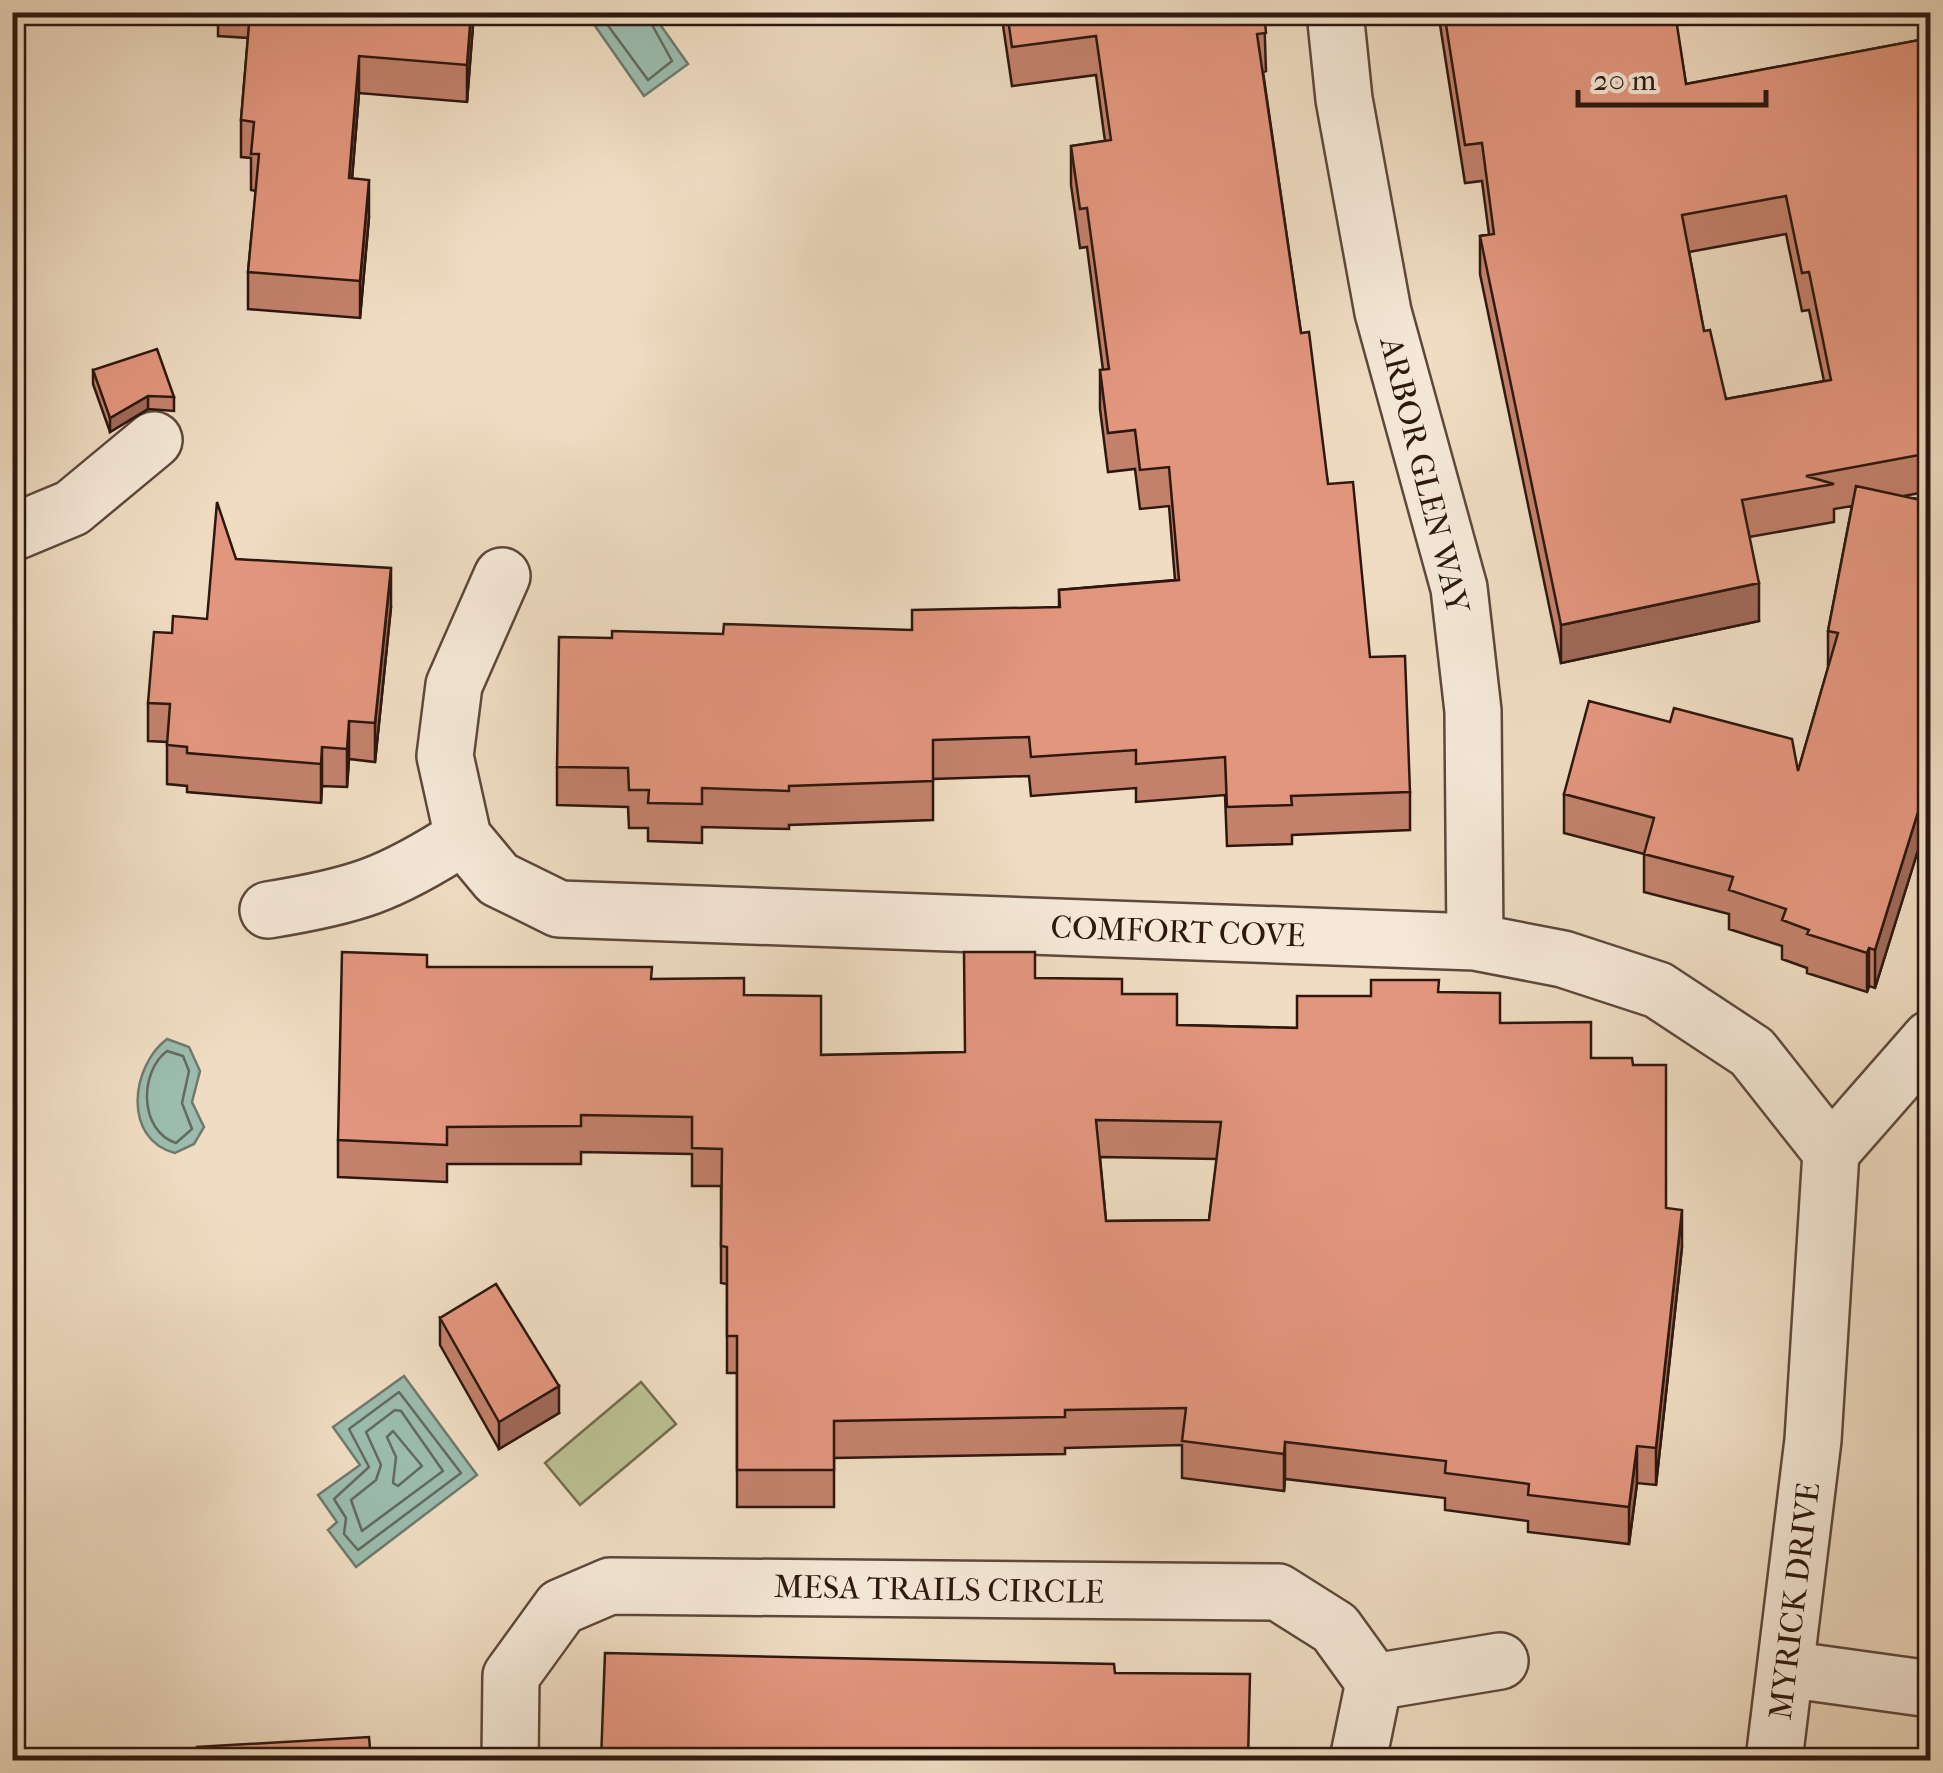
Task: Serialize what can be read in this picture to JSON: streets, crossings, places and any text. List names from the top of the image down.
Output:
{
  "streets": {
    "street": [
      "ARBOR GLEN WAY",
      "COMFORT COVE",
      "MESA TRAILS CIRCLE",
      "MYRICK DRIVE"
    ]
  },
  "crossings": [
    ["ARBOR GLEN WAY", "COMFORT COVE"],
    ["COMFORT COVE", "MYRICK DRIVE"]
  ],
  "scale_bar": "20 m"
}
